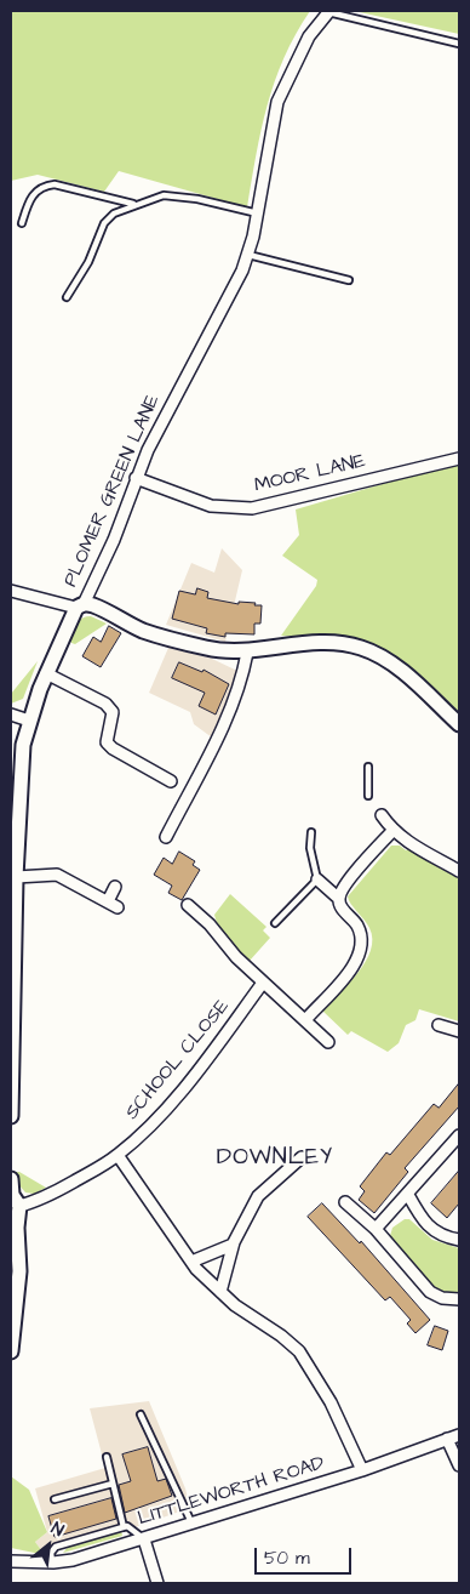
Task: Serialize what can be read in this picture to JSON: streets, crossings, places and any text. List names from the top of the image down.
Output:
{
  "streets": {
    "street": [
      "MOOR LANE",
      "PLOMER GREEN LANE",
      "SCHOOL CLOSE",
      "LITTLEWORTH ROAD"
    ]
  },
  "crossings": [
    ["MOOR LANE", "PLOMER GREEN LANE"]
  ],
  "districts": ["DOWNLEY"],
  "scale_bar": "50 m",
  "north": "top right"
}
